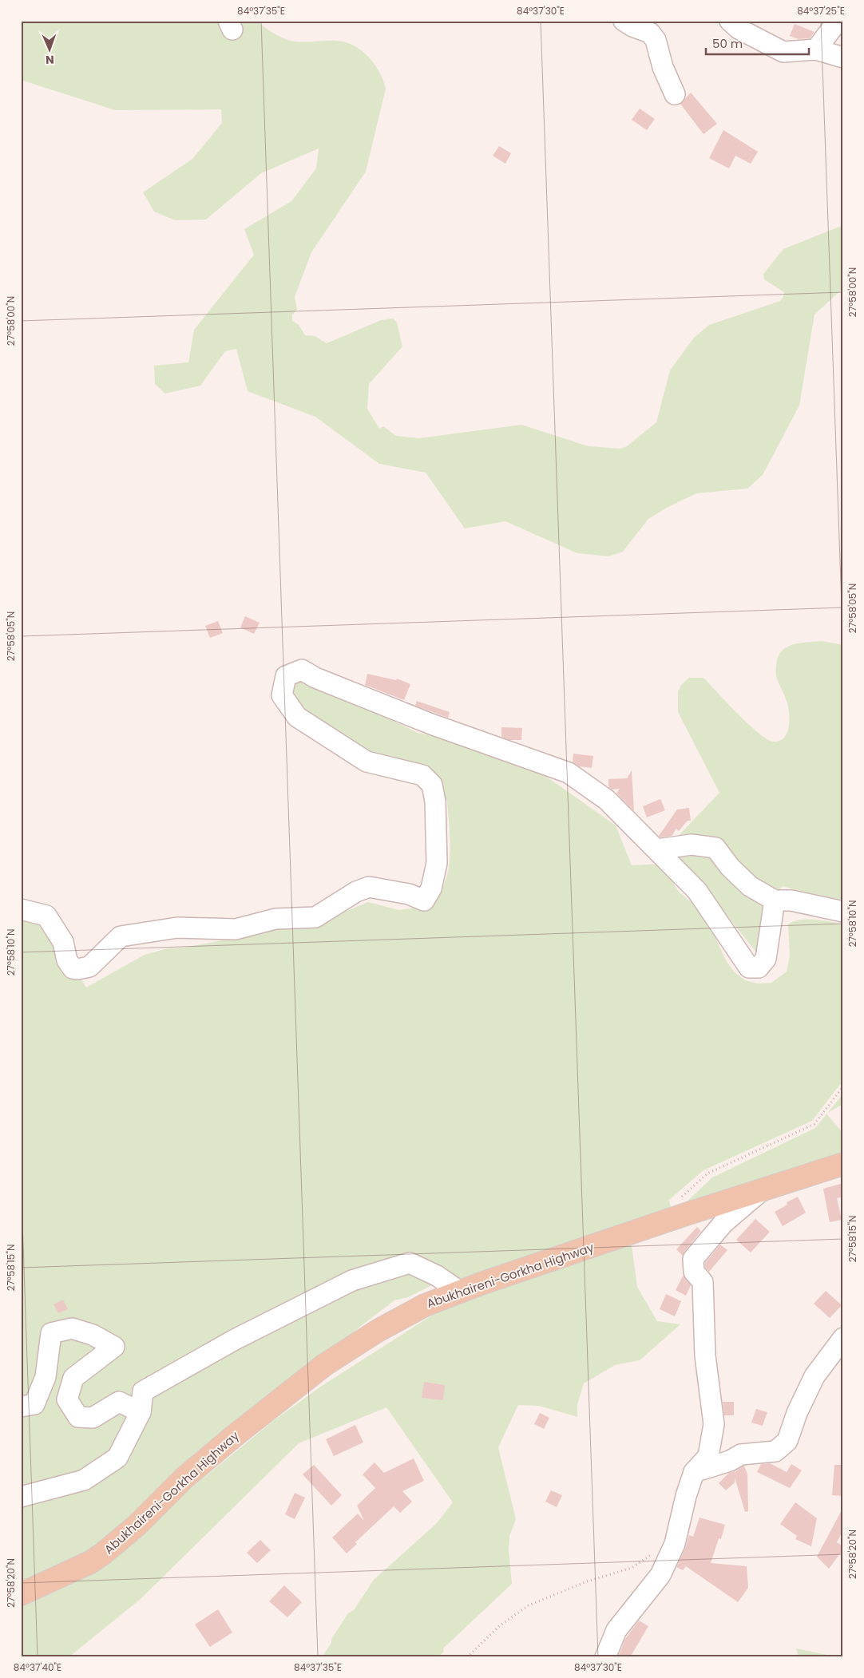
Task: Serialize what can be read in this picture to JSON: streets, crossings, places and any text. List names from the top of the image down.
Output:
{
  "streets": {
    "main road": ["Abukhaireni-Gorkha Highway"]
  },
  "scale_bar": "50 m",
  "north": "bottom",
  "coordinates": [
    "84°37'35\"E",
    "84°37'30\"E",
    "84°37'25\"E",
    "27°58'00\"N",
    "27°58'05\"N",
    "27°58'10\"N",
    "27°58'15\"N",
    "27°58'20\"N",
    "84°37'40\"E"
  ]
}
